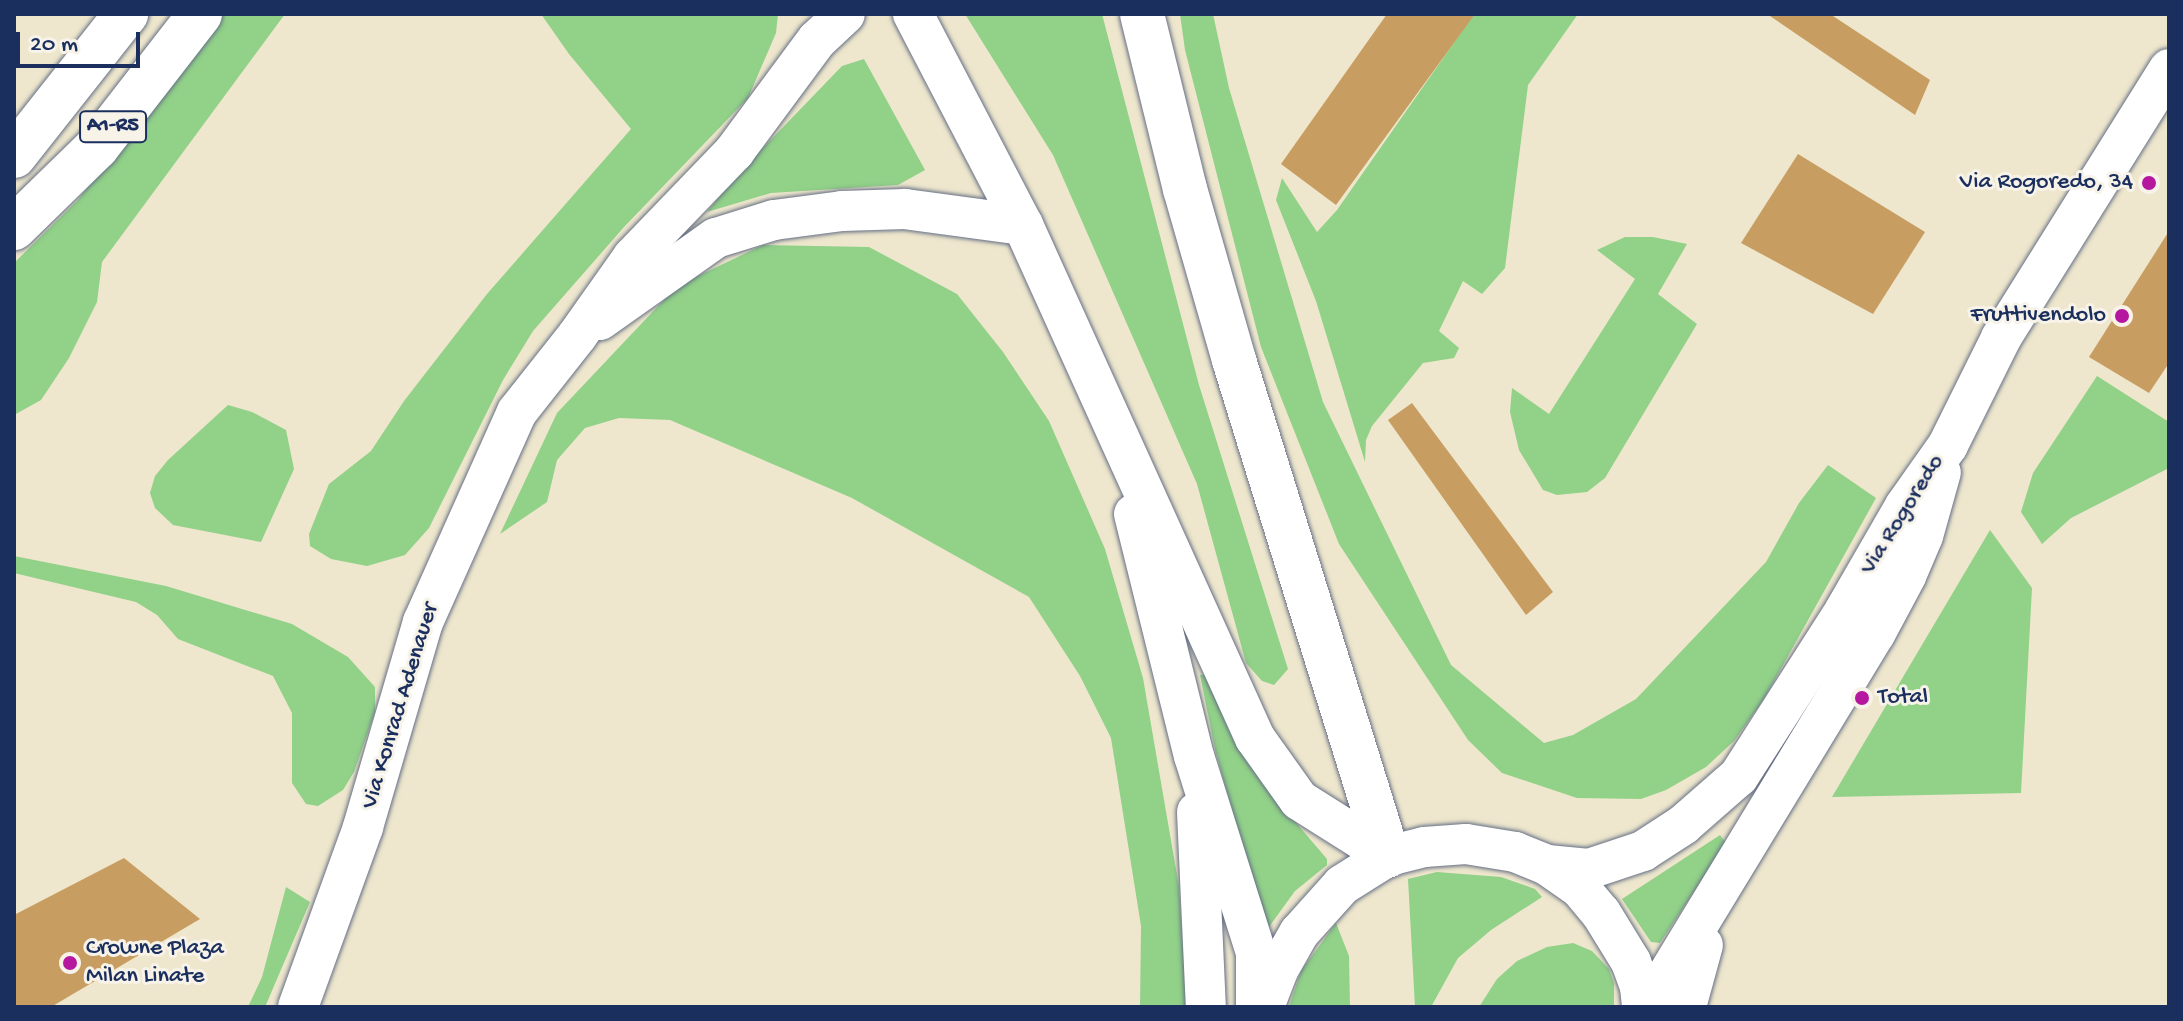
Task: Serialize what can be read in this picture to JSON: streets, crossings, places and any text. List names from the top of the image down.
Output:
{
  "streets": {
    "highway": ["A1-R5"],
    "street": ["Via Rogoredo", "Via Konrad Adenauer"]
  },
  "places": [
    "Via Rogoredo, 34",
    "Fruttivendolo",
    "Total",
    "Crowne Plaza Milan Linate"
  ],
  "scale_bar": "20 m"
}
